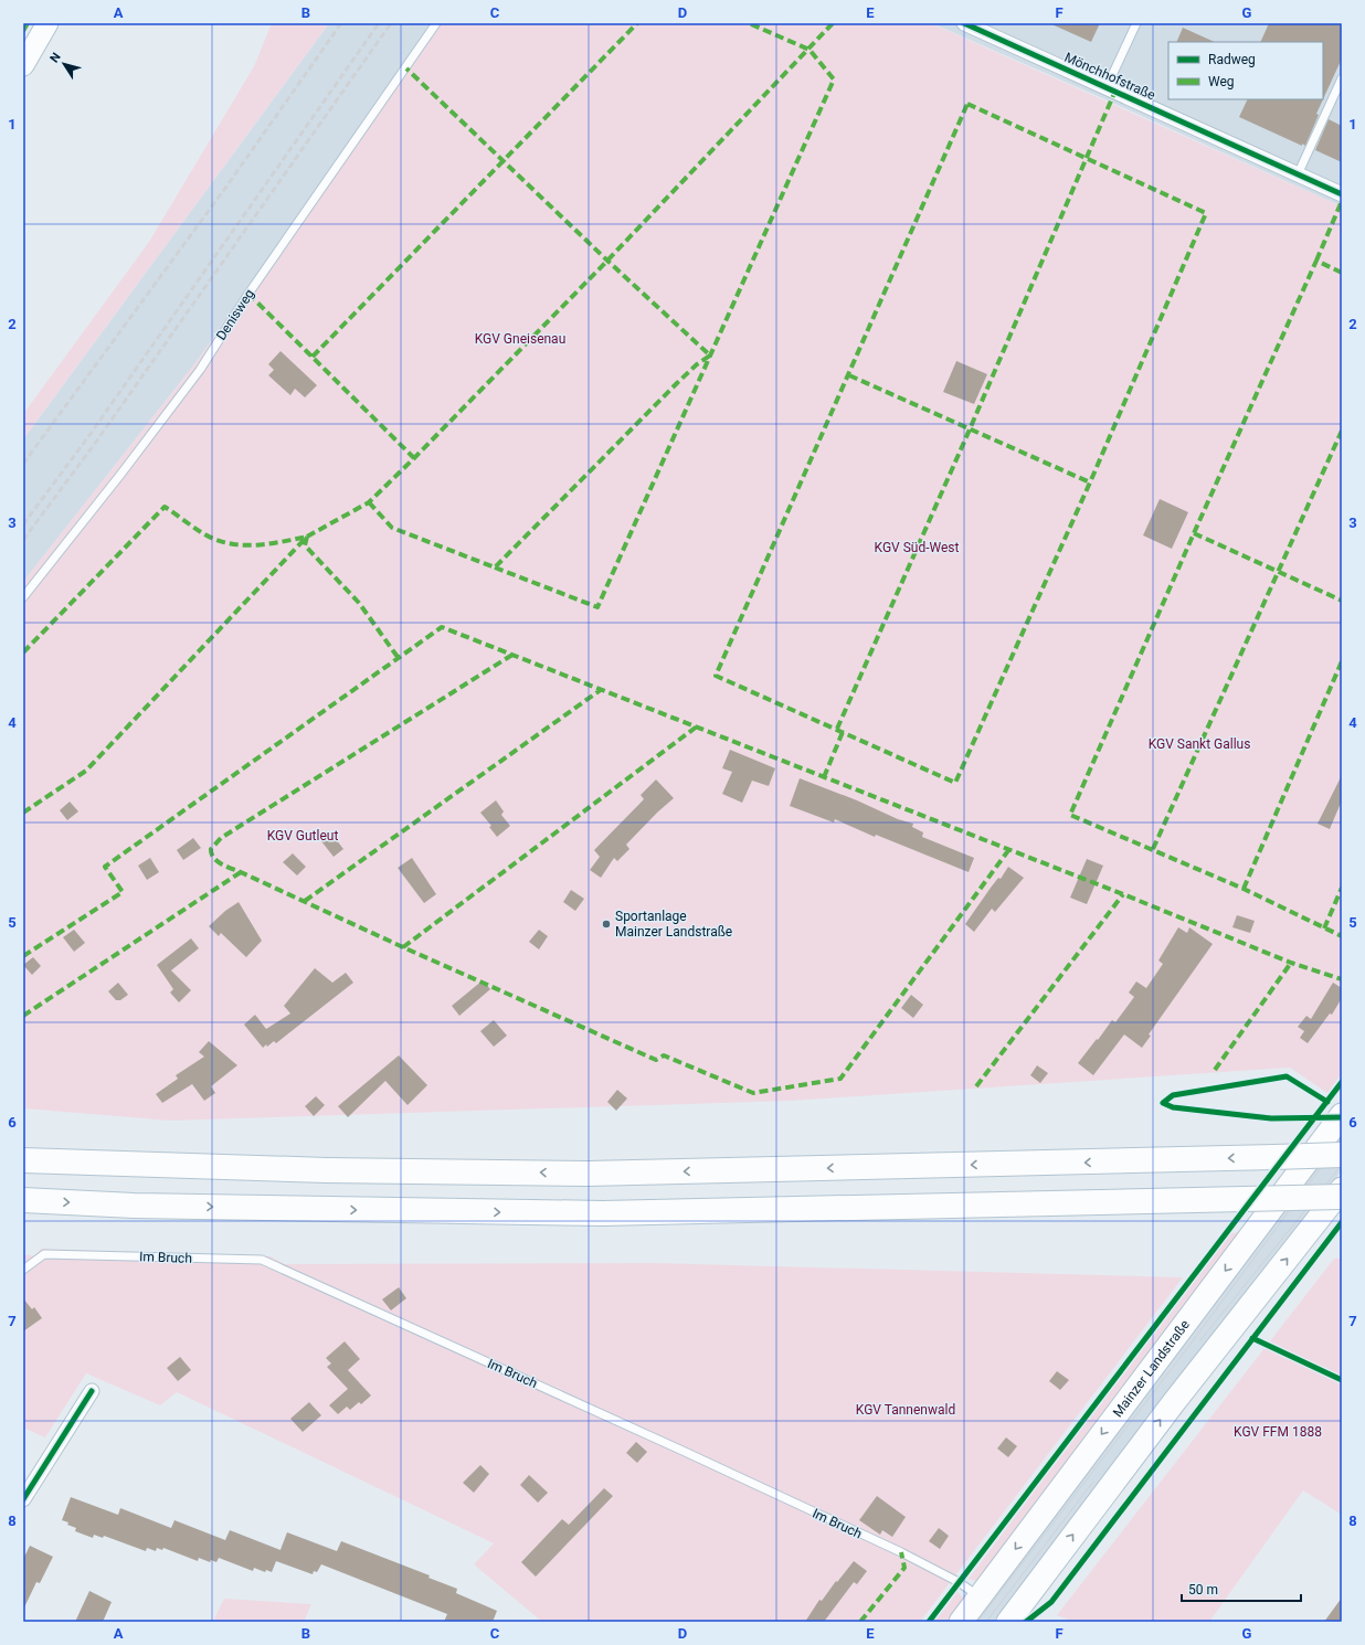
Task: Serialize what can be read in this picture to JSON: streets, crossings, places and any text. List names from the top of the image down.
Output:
{
  "streets": {
    "main road": ["Mainzer Landstraße"],
    "street": ["Mönchhofstraße"],
    "lane": ["Denisweg", "Im Bruch"]
  },
  "crossings": [
    ["Im Bruch", "Mainzer Landstraße"]
  ],
  "parks": [
    "KGV Gneisenau",
    "KGV Süd-West",
    "KGV Sankt Gallus",
    "KGV Gutleut",
    "KGV Tannenwald",
    "KGV FFM 1888"
  ],
  "places": ["Sportanlage Mainzer Landstraße"],
  "legend": ["Radweg", "Weg"],
  "scale_bar": "50 m",
  "north": "top left",
  "grid": {
    "columns": [
      "A",
      "B",
      "C",
      "D",
      "E",
      "F",
      "G"
    ],
    "rows": [
      "1",
      "2",
      "3",
      "4",
      "5",
      "6",
      "7",
      "8"
    ]
  }
}
